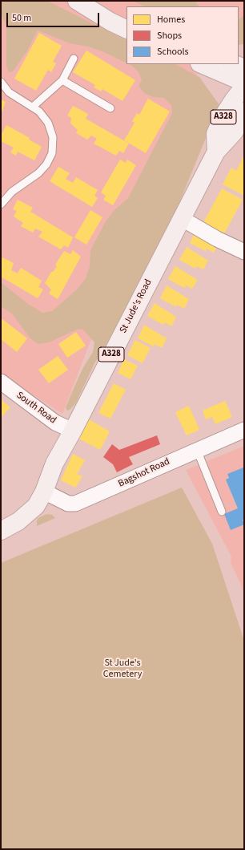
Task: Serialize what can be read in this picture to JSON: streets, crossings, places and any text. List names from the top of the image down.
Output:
{
  "streets": {
    "main road": ["A328", "St Jude's Road"],
    "street": ["South Road", "Bagshot Road"]
  },
  "crossings": [
    ["A328", "St Jude's Road"],
    ["St Jude's Road", "South Road"],
    ["St Jude's Road", "Bagshot Road"]
  ],
  "parks": ["St Jude's Cemetery"],
  "legend": ["Homes", "Shops", "Schools"],
  "scale_bar": "50 m"
}
